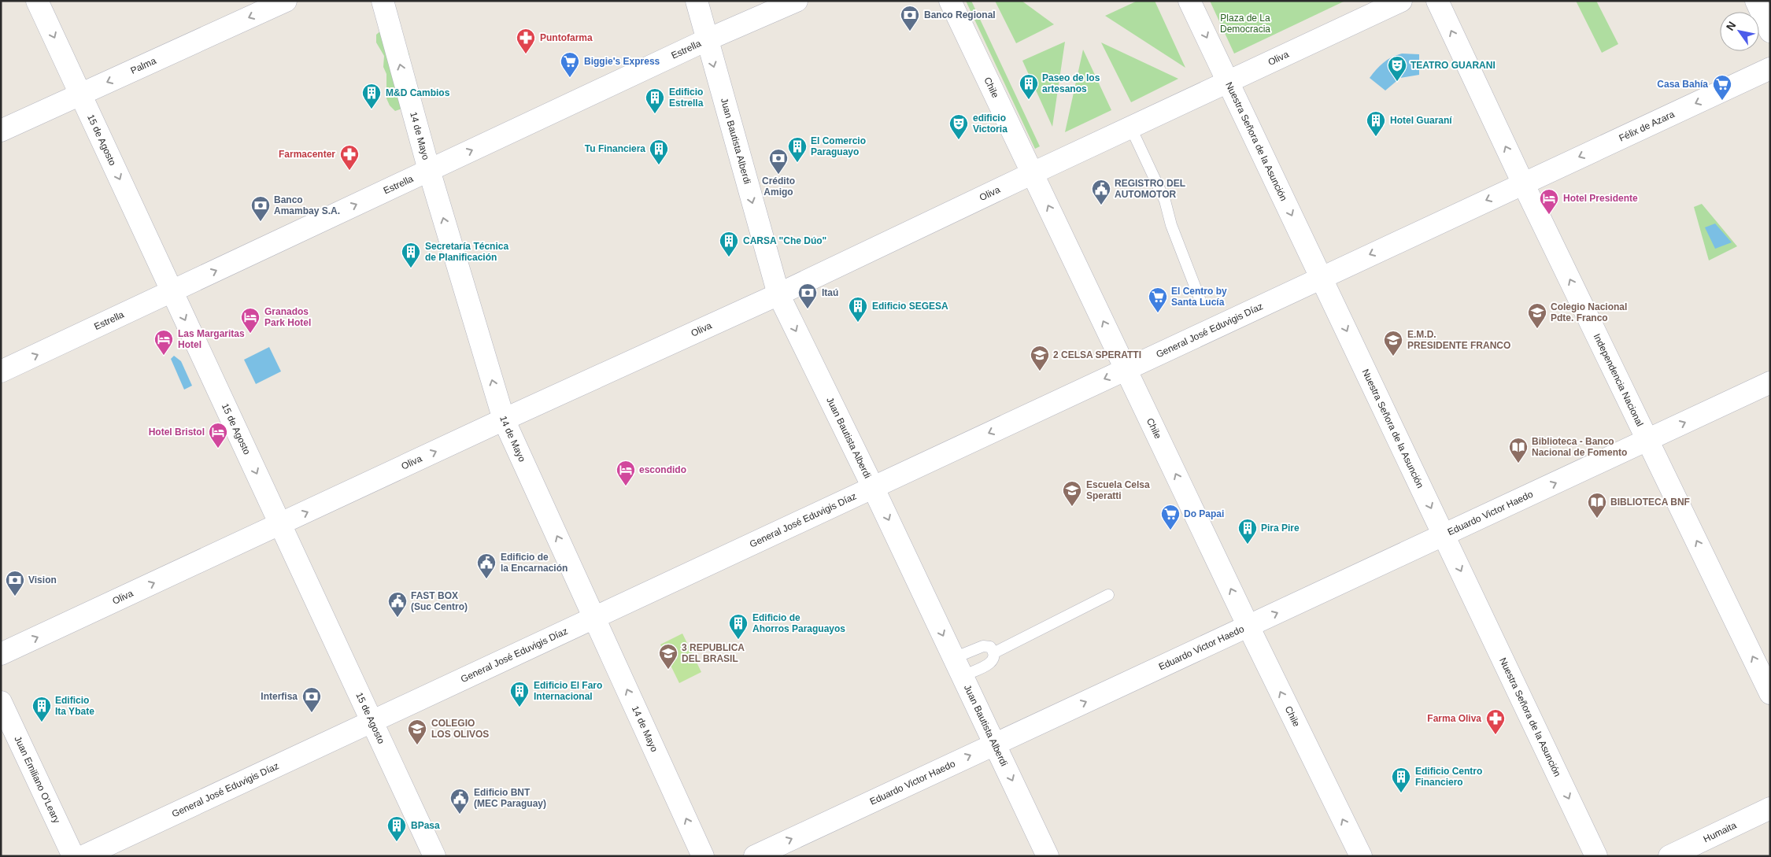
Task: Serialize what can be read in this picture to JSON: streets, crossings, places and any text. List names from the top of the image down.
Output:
{
  "streets": {
    "street": [
      "Estrella",
      "Oliva",
      "Palma",
      "Chile",
      "Félix de Azara",
      "14 de Mayo",
      "15 de Agosto",
      "Juan Bautista Alberdi",
      "Nuestra Señora de la Asunción",
      "General José Eduvigis Díaz",
      "Independencia Nacional",
      "Eduardo Victor Haedo",
      "Juan Emiliano O'Leary",
      "Humaita"
    ]
  },
  "crossings": [
    ["Estrella", "14 de Mayo"],
    ["Estrella", "15 de Agosto"],
    ["Estrella", "Juan Bautista Alberdi"],
    ["Oliva", "Chile"],
    ["Oliva", "14 de Mayo"],
    ["Oliva", "15 de Agosto"],
    ["Oliva", "Juan Bautista Alberdi"],
    ["Oliva", "Nuestra Señora de la Asunción"],
    ["Palma", "15 de Agosto"],
    ["Chile", "General José Eduvigis Díaz"],
    ["Chile", "Eduardo Victor Haedo"],
    ["Félix de Azara", "General José Eduvigis Díaz"],
    ["Félix de Azara", "Independencia Nacional"],
    ["14 de Mayo", "General José Eduvigis Díaz"],
    ["15 de Agosto", "General José Eduvigis Díaz"],
    ["Juan Bautista Alberdi", "General José Eduvigis Díaz"],
    ["Juan Bautista Alberdi", "Eduardo Victor Haedo"],
    ["Nuestra Señora de la Asunción", "General José Eduvigis Díaz"],
    ["Nuestra Señora de la Asunción", "Eduardo Victor Haedo"],
    ["General José Eduvigis Díaz", "Independencia Nacional"],
    ["Independencia Nacional", "Eduardo Victor Haedo"]
  ],
  "one_way": [
    "Estrella",
    "Oliva",
    "Palma",
    "Chile",
    "Félix de Azara",
    "14 de Mayo",
    "15 de Agosto",
    "Juan Bautista Alberdi",
    "Nuestra Señora de la Asunción",
    "Independencia Nacional",
    "Eduardo Victor Haedo"
  ],
  "parks": ["Plaza de La Democracia"],
  "places": {
    "bank": [
      "Banco Regional",
      "Crédito Amigo",
      "Banco Amambay S.A.",
      "Itaú",
      "Vision",
      "Interfisa"
    ],
    "pharmacy": ["Puntofarma", "Farmacenter", "Farma Oliva"],
    "supermarket": [
      "Biggie's Express",
      "Casa Bahía",
      "El Centro by Santa Lucía",
      "Do Papai"
    ],
    "theatre": ["TEATRO GUARANI", "edificio Victoria"],
    "building": [
      "Paseo de los artesanos",
      "M&D Cambios",
      "Edificio Estrella",
      "Hotel Guaraní",
      "El Comercio Paraguayo",
      "Tu Financiera",
      "CARSA \"Che Dúo\"",
      "Secretaría Técnica de Planificación",
      "Edificio SEGESA",
      "Pira Pire",
      "Edificio de Ahorros Paraguayos",
      "Edificio El Faro Internacional",
      "Edificio Ita Ybate",
      "Ediﬁcio Centro Financiero",
      "BPasa"
    ],
    "public building": [
      "REGISTRO DEL AUTOMOTOR",
      "Edificio de la Encarnación",
      "FAST BOX (Suc Centro)",
      "Edificio BNT (MEC Paraguay)"
    ],
    "hotel": [
      "Hotel Presidente",
      "Granados Park Hotel",
      "Las Margaritas Hotel",
      "Hotel Bristol",
      "escondido"
    ],
    "school or university": [
      "Colegio Nacional Pdte. Franco",
      "E.M.D. PRESIDENTE FRANCO",
      "2 CELSA SPERATTI",
      "Escuela Celsa Speratti",
      "3 REPUBLICA DEL BRASIL",
      "COLEGIO LOS OLIVOS"
    ],
    "library": ["Biblioteca - Banco Nacional de Fomento", "BIBLIOTECA BNF"]
  },
  "north": "top left"
}
